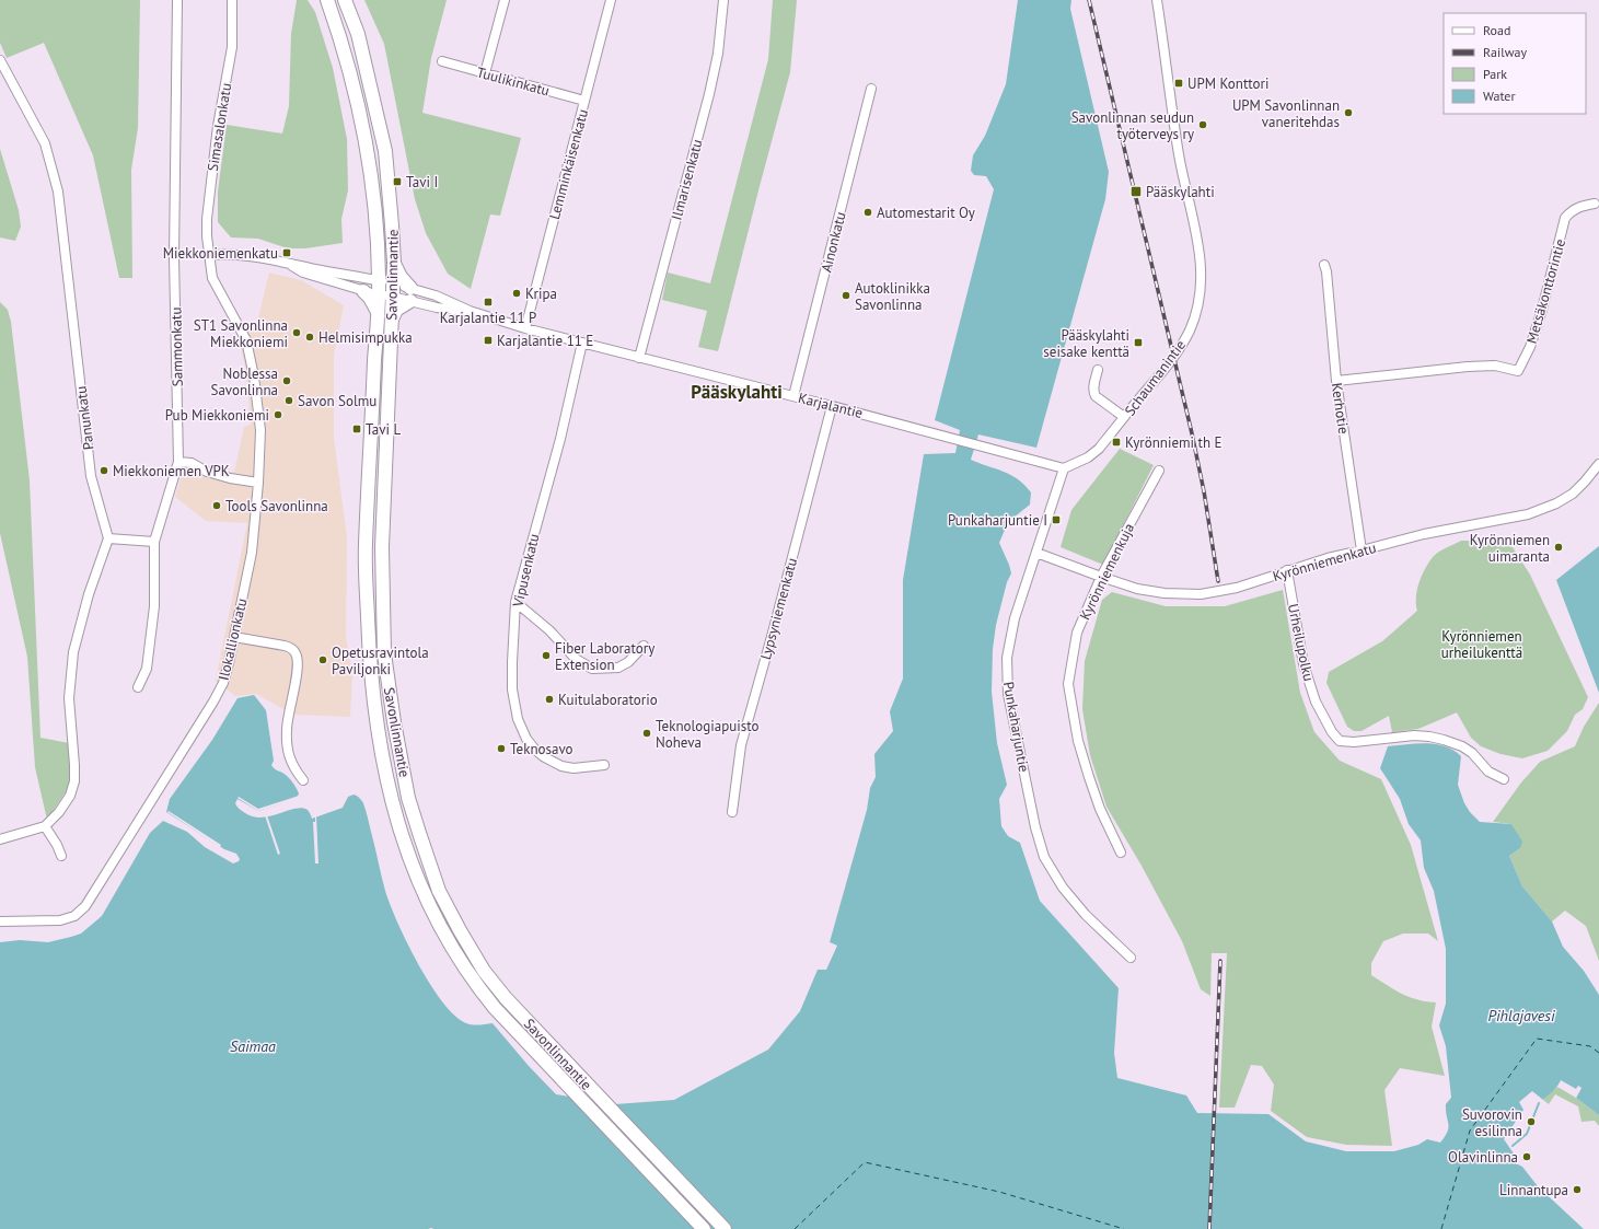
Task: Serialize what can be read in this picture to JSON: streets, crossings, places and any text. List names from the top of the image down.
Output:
{
  "streets": {
    "highway": ["Savonlinnantie"],
    "street": [
      "Tuulikinkatu",
      "Simasalonkatu",
      "Lemminkäisenkatu",
      "Ilmarisenkatu",
      "Ainonkatu",
      "Metsäkonttorintie",
      "Sammonkatu",
      "Schaumanintie",
      "Karjalantie",
      "Kerhotie",
      "Panunkatu",
      "Kyrönniemenkatu",
      "Vipusenkatu",
      "Kyrönniemenkuja",
      "Lypsyniemenkatu",
      "Ilokallionkatu",
      "Urheilupolku",
      "Punkaharjuntie"
    ]
  },
  "crossings": [
    ["Tuulikinkatu", "Lemminkäisenkatu"],
    ["Simasalonkatu", "Ilokallionkatu"],
    ["Lemminkäisenkatu", "Karjalantie"],
    ["Ilmarisenkatu", "Karjalantie"],
    ["Ainonkatu", "Karjalantie"],
    ["Savonlinnantie", "Karjalantie"],
    ["Metsäkonttorintie", "Kerhotie"],
    ["Schaumanintie", "Karjalantie"],
    ["Schaumanintie", "Punkaharjuntie"],
    ["Karjalantie", "Vipusenkatu"],
    ["Karjalantie", "Lypsyniemenkatu"],
    ["Karjalantie", "Punkaharjuntie"],
    ["Kerhotie", "Kyrönniemenkatu"],
    ["Kyrönniemenkatu", "Kyrönniemenkuja"],
    ["Kyrönniemenkatu", "Urheilupolku"],
    ["Kyrönniemenkatu", "Punkaharjuntie"]
  ],
  "districts": ["Pääskylahti"],
  "water": ["Pihlajavesi", "Saimaa"],
  "parks": ["Kyrönniemen urheilukenttä"],
  "places": {
    "transit": [
      "UPM Konttori",
      "Tavi I",
      "Pääskylahti",
      "Miekkoniemenkatu",
      "Karjalantie 11 P",
      "Karjalantie 11 E",
      "Pääskylahti seisake kenttä",
      "Tavi L",
      "Kyrönniemi th E",
      "Punkaharjuntie I"
    ],
    "other": [
      "UPM Savonlinnan vaneritehdas",
      "Savonlinnan seudun työterveys ry",
      "Automestarit Oy",
      "Kripa",
      "Autoklinikka Savonlinna",
      "ST1 Savonlinna Miekkoniemi",
      "Helmisimpukka",
      "Noblessa Savonlinna",
      "Savon Solmu",
      "Pub Miekkoniemi",
      "Miekkoniemen VPK",
      "Tools Savonlinna",
      "Kyrönniemen uimaranta",
      "Fiber Laboratory Extension",
      "Opetusravintola Paviljonki",
      "Kuitulaboratorio",
      "Teknologiapuisto Noheva",
      "Teknosavo",
      "Suvorovin esilinna",
      "Olavinlinna",
      "Linnantupa"
    ]
  },
  "legend": [
    "Road",
    "Railway",
    "Park",
    "Water"
  ]
}
